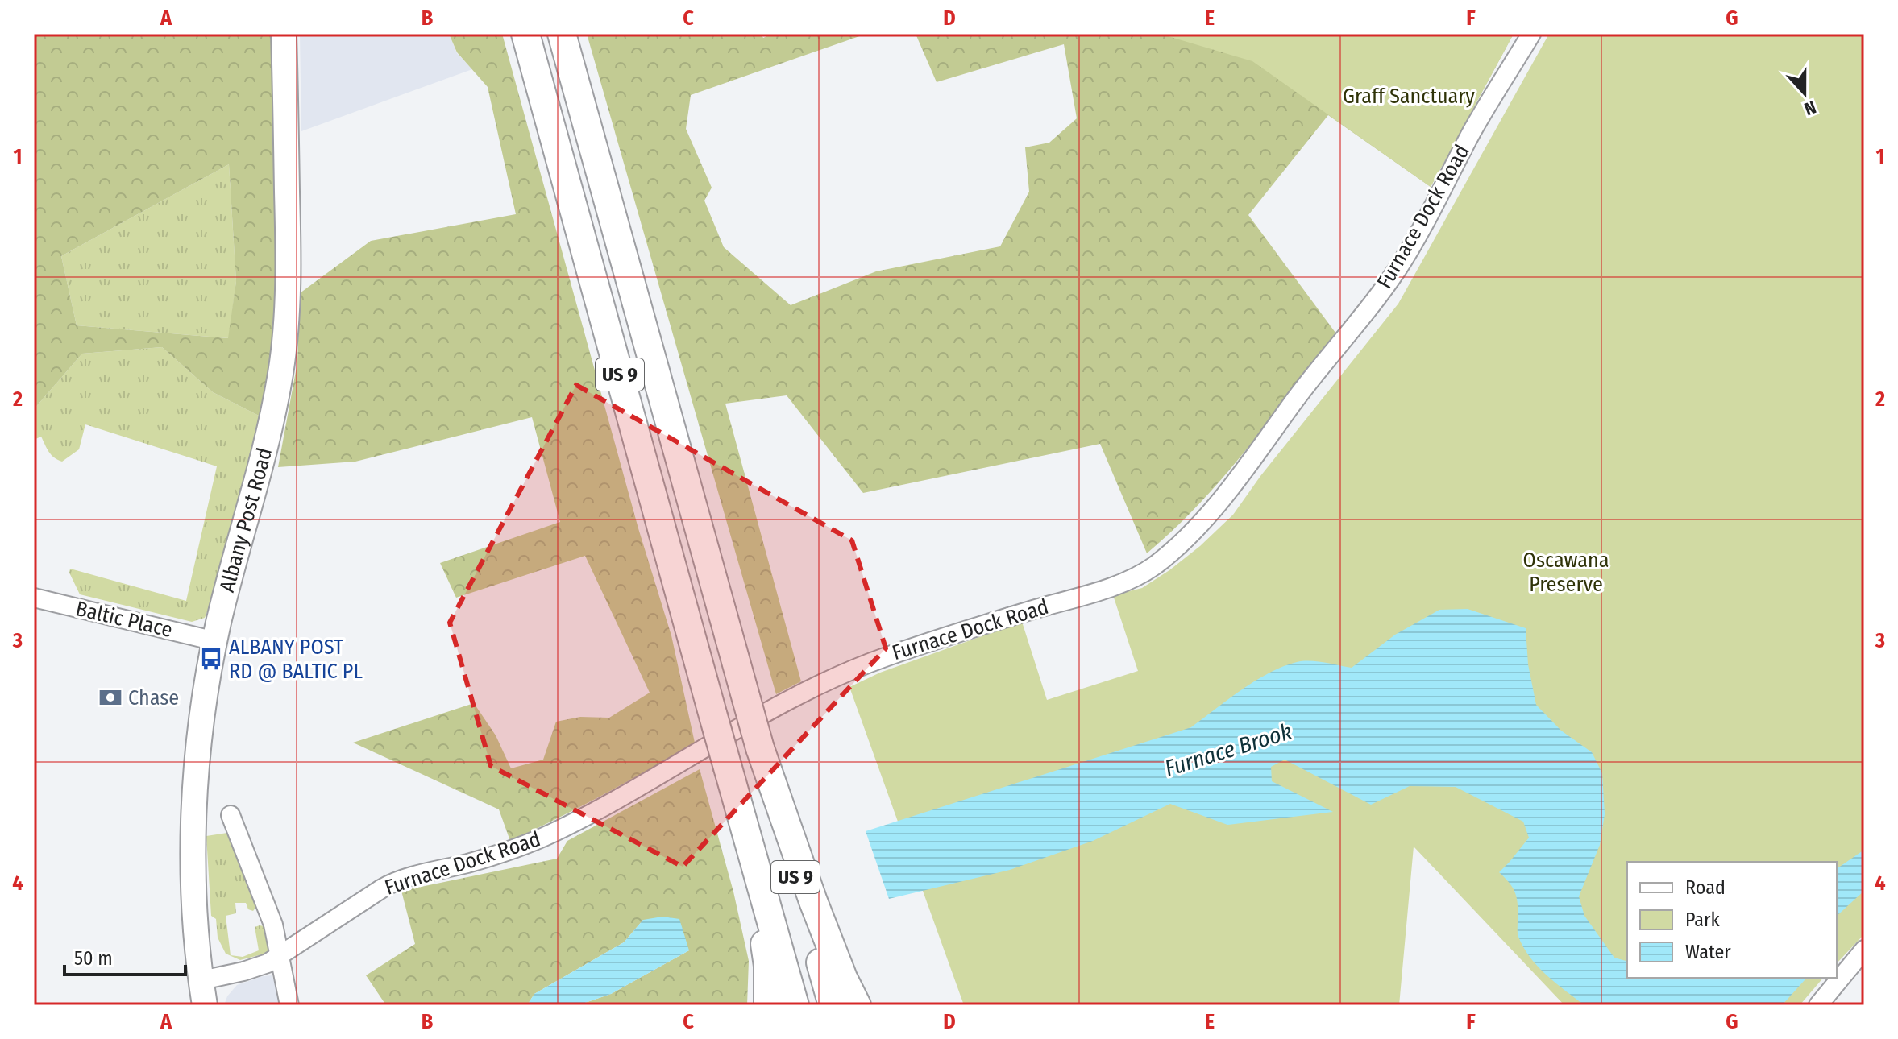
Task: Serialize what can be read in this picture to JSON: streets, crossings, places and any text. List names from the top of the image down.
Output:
{
  "streets": {
    "highway": ["US 9"],
    "main road": ["Albany Post Road"],
    "street": ["Furnace Dock Road", "Baltic Place"]
  },
  "crossings": [
    ["Furnace Dock Road", "Albany Post Road"],
    ["Albany Post Road", "Baltic Place"]
  ],
  "water": ["Furnace Brook"],
  "parks": ["Graff Sanctuary", "Oscawana Preserve"],
  "places": {
    "bus stop": ["ALBANY POST RD @ BALTIC PL"],
    "bank": ["Chase"]
  },
  "legend": ["Road", "Park", "Water"],
  "scale_bar": "50 m",
  "north": "bottom",
  "grid": {
    "columns": [
      "A",
      "B",
      "C",
      "D",
      "E",
      "F",
      "G"
    ],
    "rows": [
      "1",
      "2",
      "3",
      "4"
    ]
  }
}
